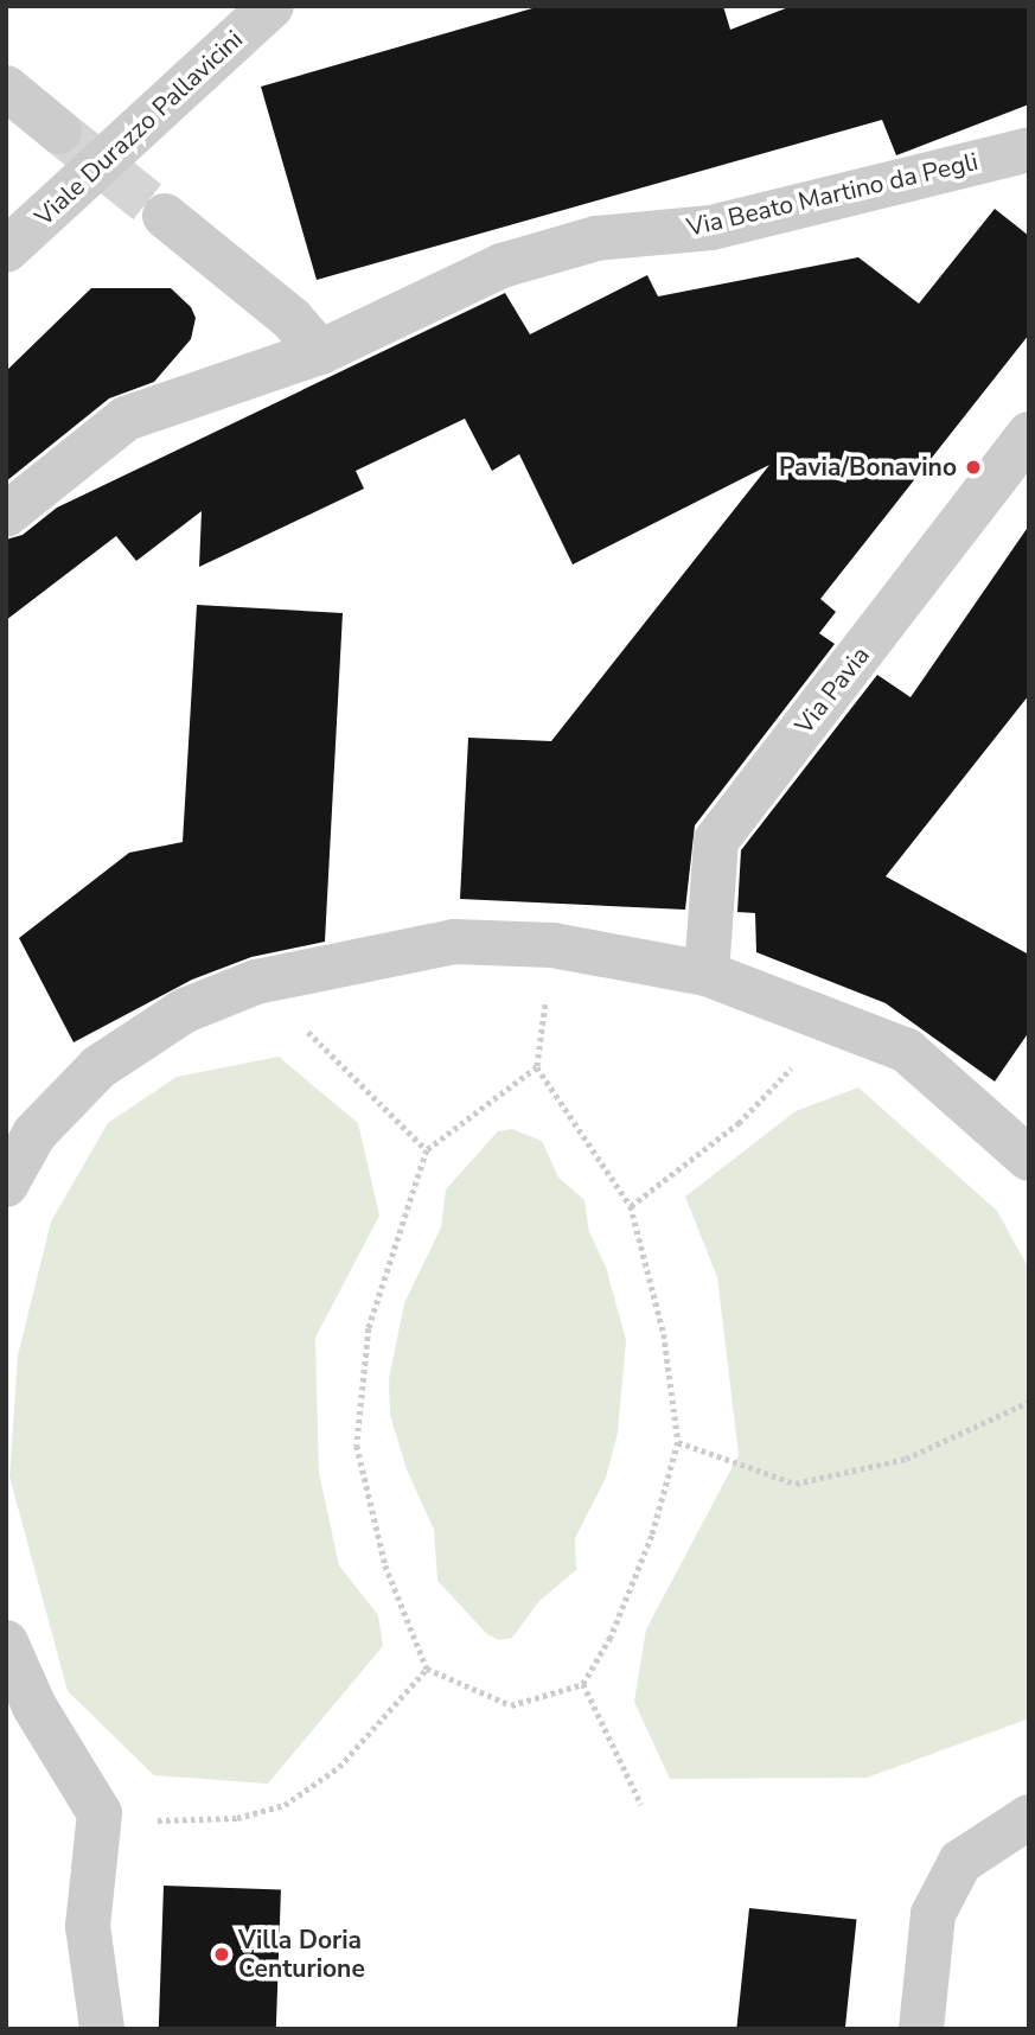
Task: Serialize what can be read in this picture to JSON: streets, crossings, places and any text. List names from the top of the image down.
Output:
{
  "streets": {
    "street": ["Viale Durazzo Pallavicini", "Via Beato Martino da Pegli", "Via Pavia"]
  },
  "places": ["Pavia/Bonavino", "Villa Doria Centurione"]
}
